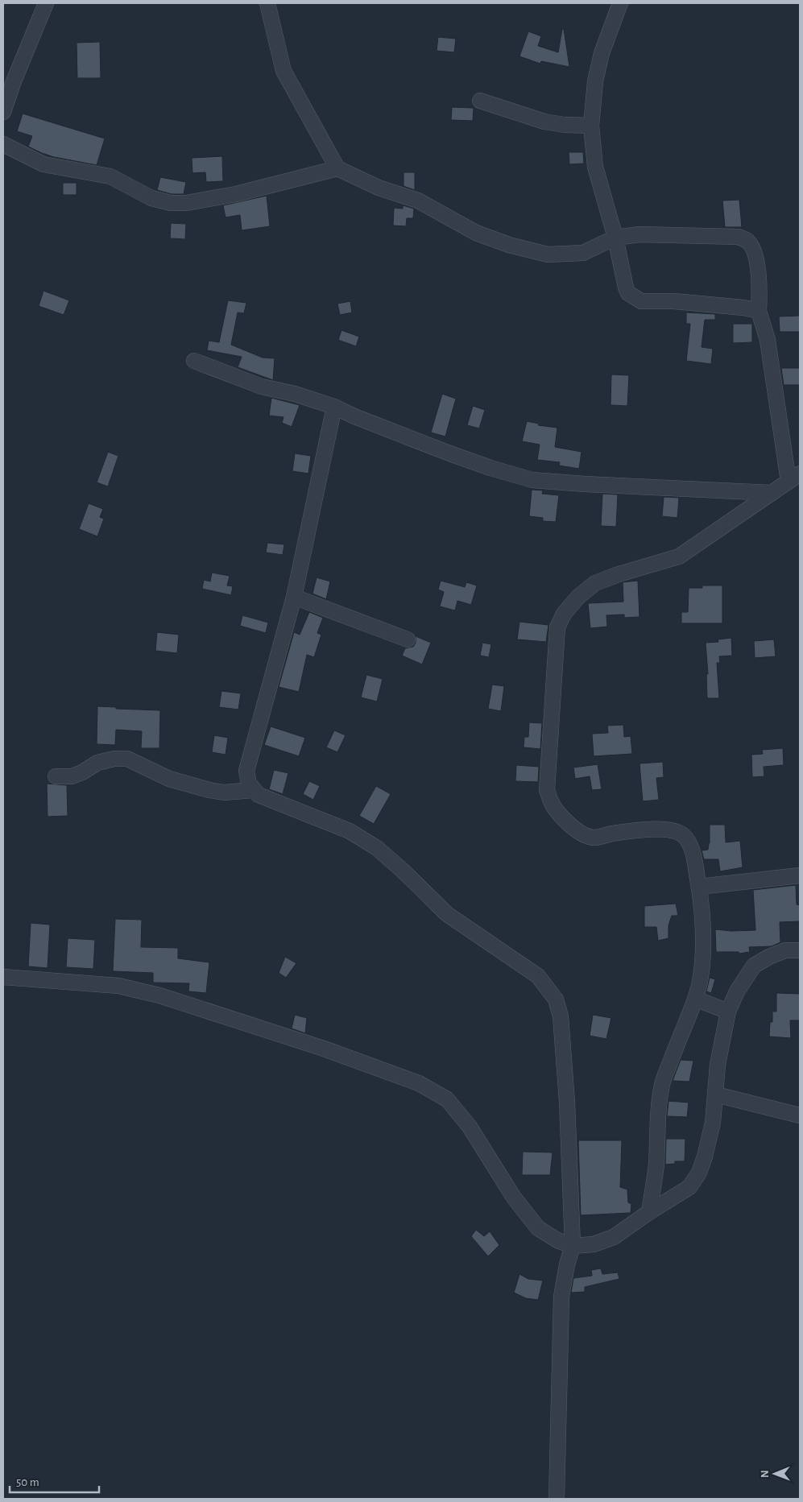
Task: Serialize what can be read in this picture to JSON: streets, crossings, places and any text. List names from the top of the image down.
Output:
{
  "scale_bar": "50 m",
  "north": "left"
}
